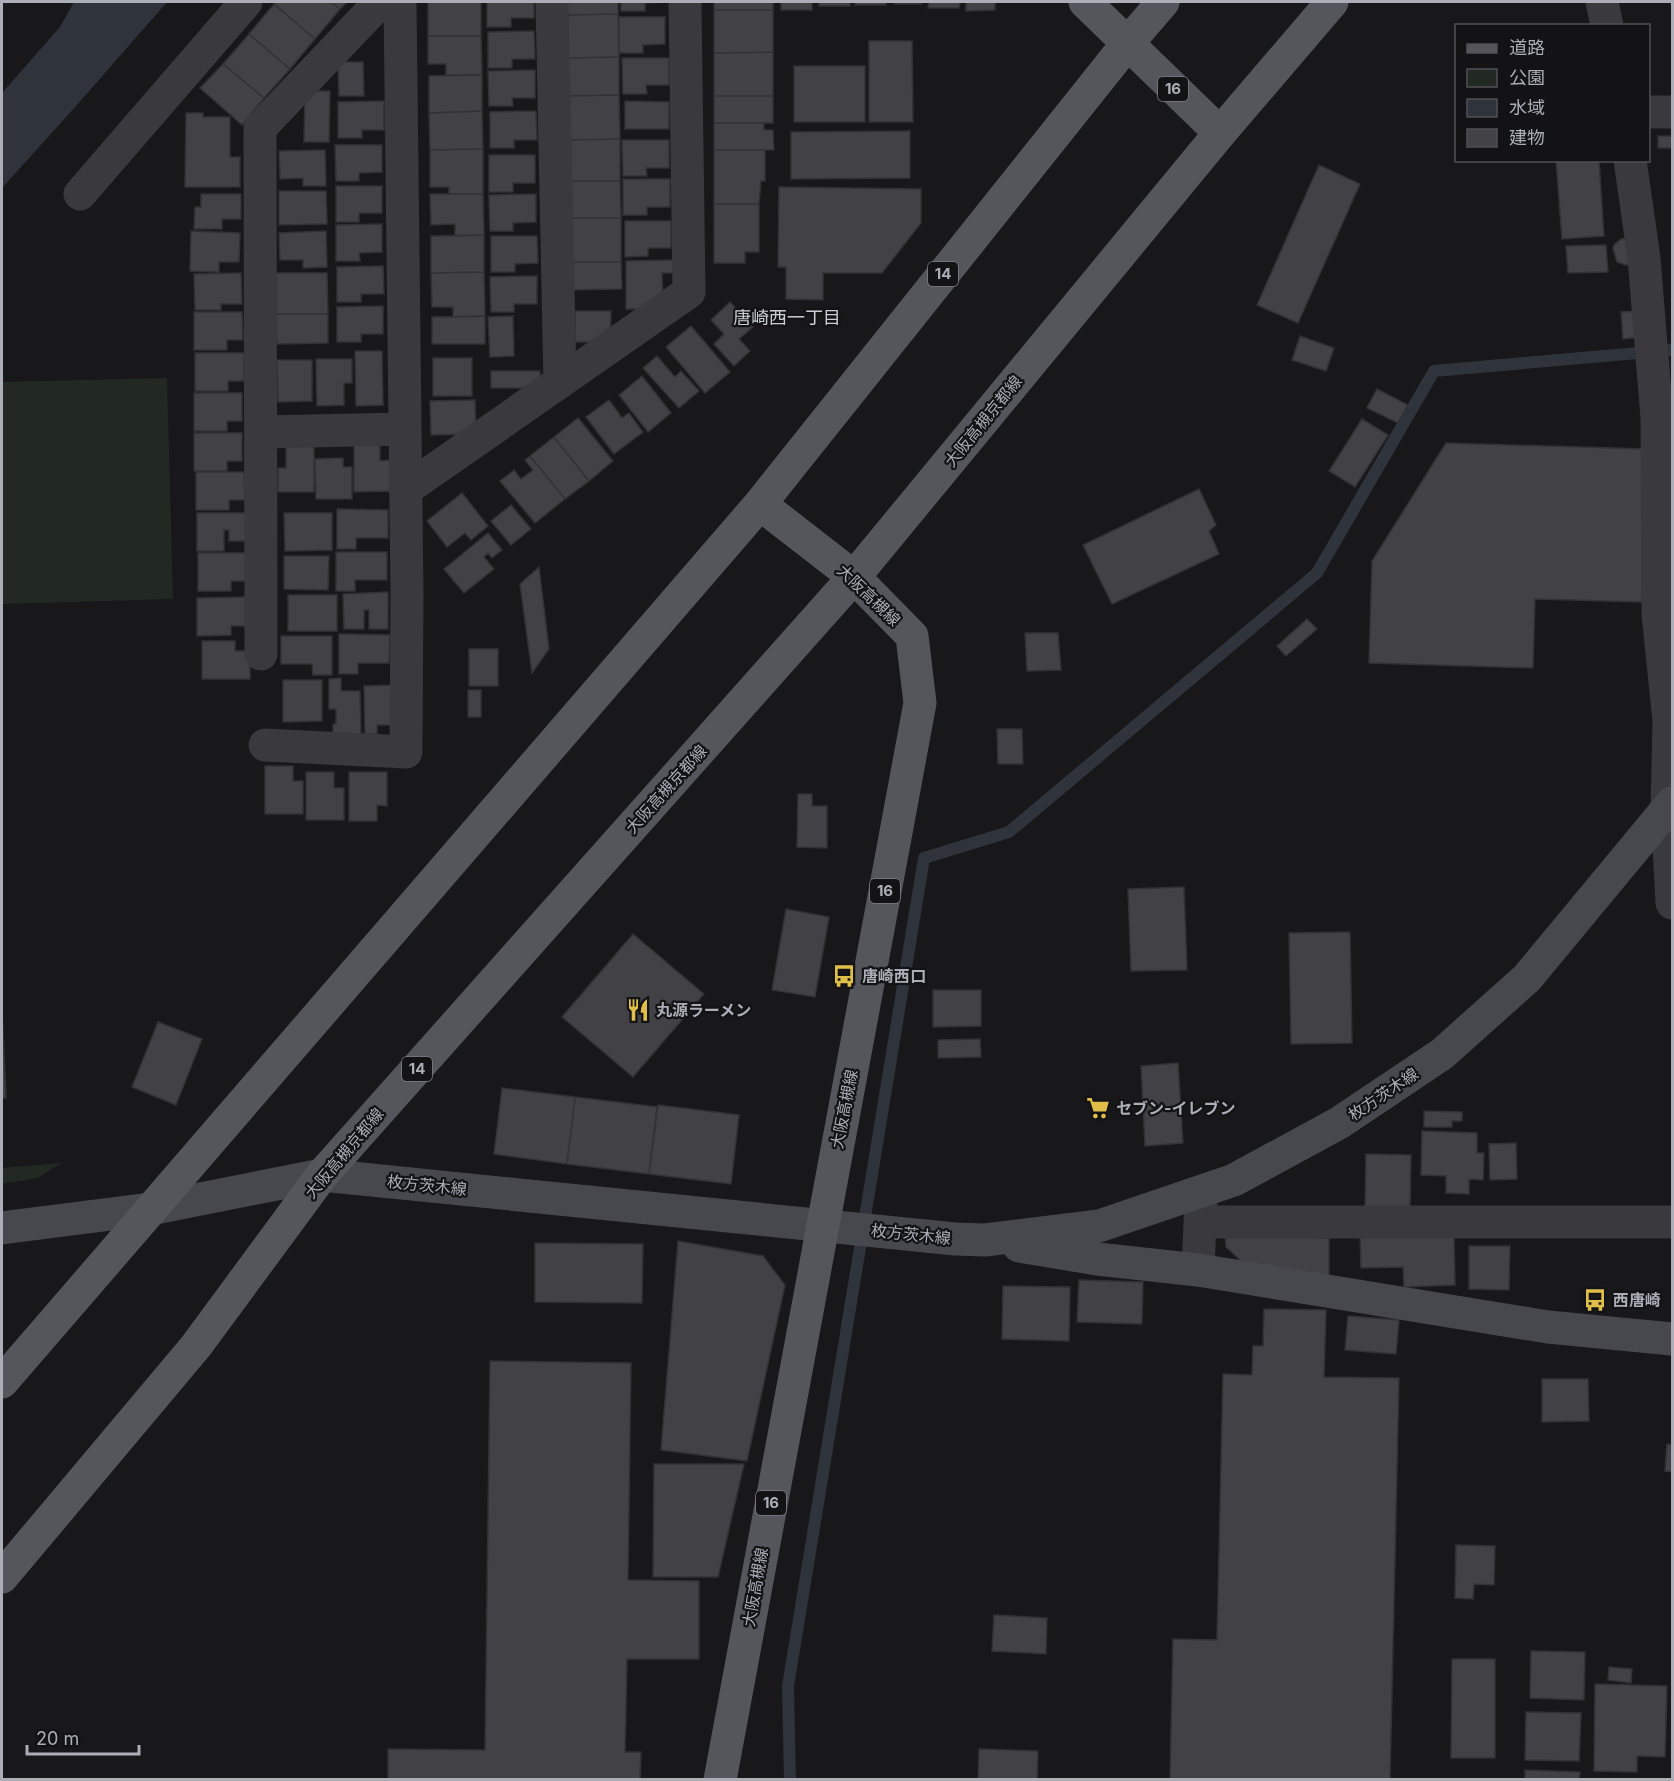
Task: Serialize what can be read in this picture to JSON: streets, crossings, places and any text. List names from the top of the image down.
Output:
{
  "streets": {
    "main road": [
      "16",
      "14",
      "大阪高槻京都線",
      "大阪高槻線",
      "枚方茨木線"
    ]
  },
  "crossings": [
    ["16", "14"],
    ["16", "大阪高槻京都線"],
    ["14", "大阪高槻線"],
    ["14", "枚方茨木線"],
    ["大阪高槻京都線", "大阪高槻線"],
    ["大阪高槻京都線", "枚方茨木線"],
    ["大阪高槻線", "枚方茨木線"]
  ],
  "districts": ["唐崎西一丁目"],
  "places": {
    "bus stop": ["唐崎西口", "西唐崎"],
    "restaurant": ["丸源ラーメン"],
    "supermarket": ["セブン-イレブン"]
  },
  "legend": [
    "道路",
    "公園",
    "水域",
    "建物"
  ],
  "scale_bar": "20 m"
}
